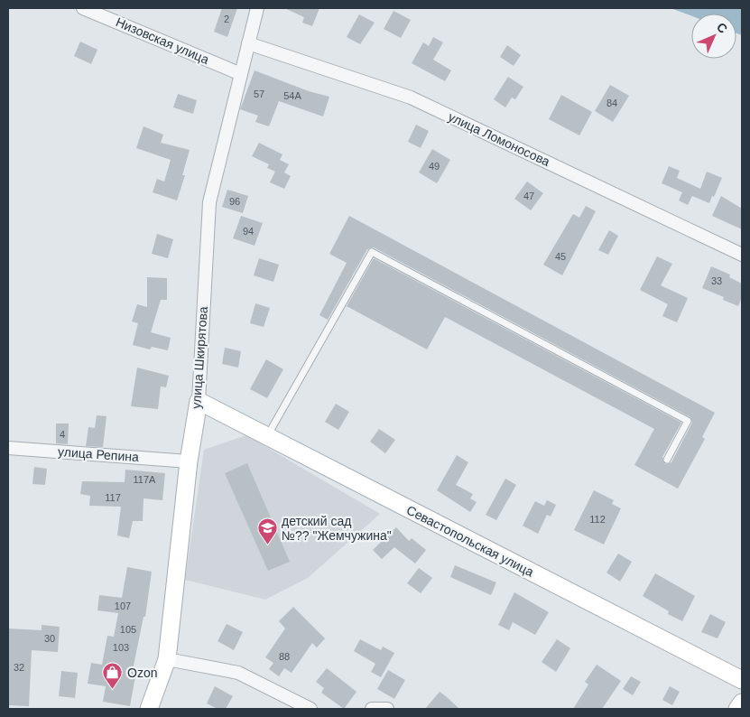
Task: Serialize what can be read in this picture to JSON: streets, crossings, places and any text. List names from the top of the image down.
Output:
{
  "streets": {
    "street": [
      "Низовская улица",
      "улица Ломоносова",
      "улица Шкирятова",
      "улица Репина",
      "Севастопольская улица"
    ]
  },
  "crossings": [
    ["Низовская улица", "улица Шкирятова"],
    ["улица Ломоносова", "улица Шкирятова"],
    ["улица Шкирятова", "улица Репина"],
    ["улица Шкирятова", "Севастопольская улица"]
  ],
  "places": {
    "school or university": ["детский сад №?? \"Жемчужина\""],
    "shop": ["Ozon"]
  },
  "house_numbers": [
    "2",
    "57",
    "54А",
    "84",
    "49",
    "47",
    "96",
    "94",
    "45",
    "33",
    "4",
    "117А",
    "117",
    "112",
    "107",
    "105",
    "30",
    "103",
    "88",
    "32"
  ],
  "north": "top right"
}
